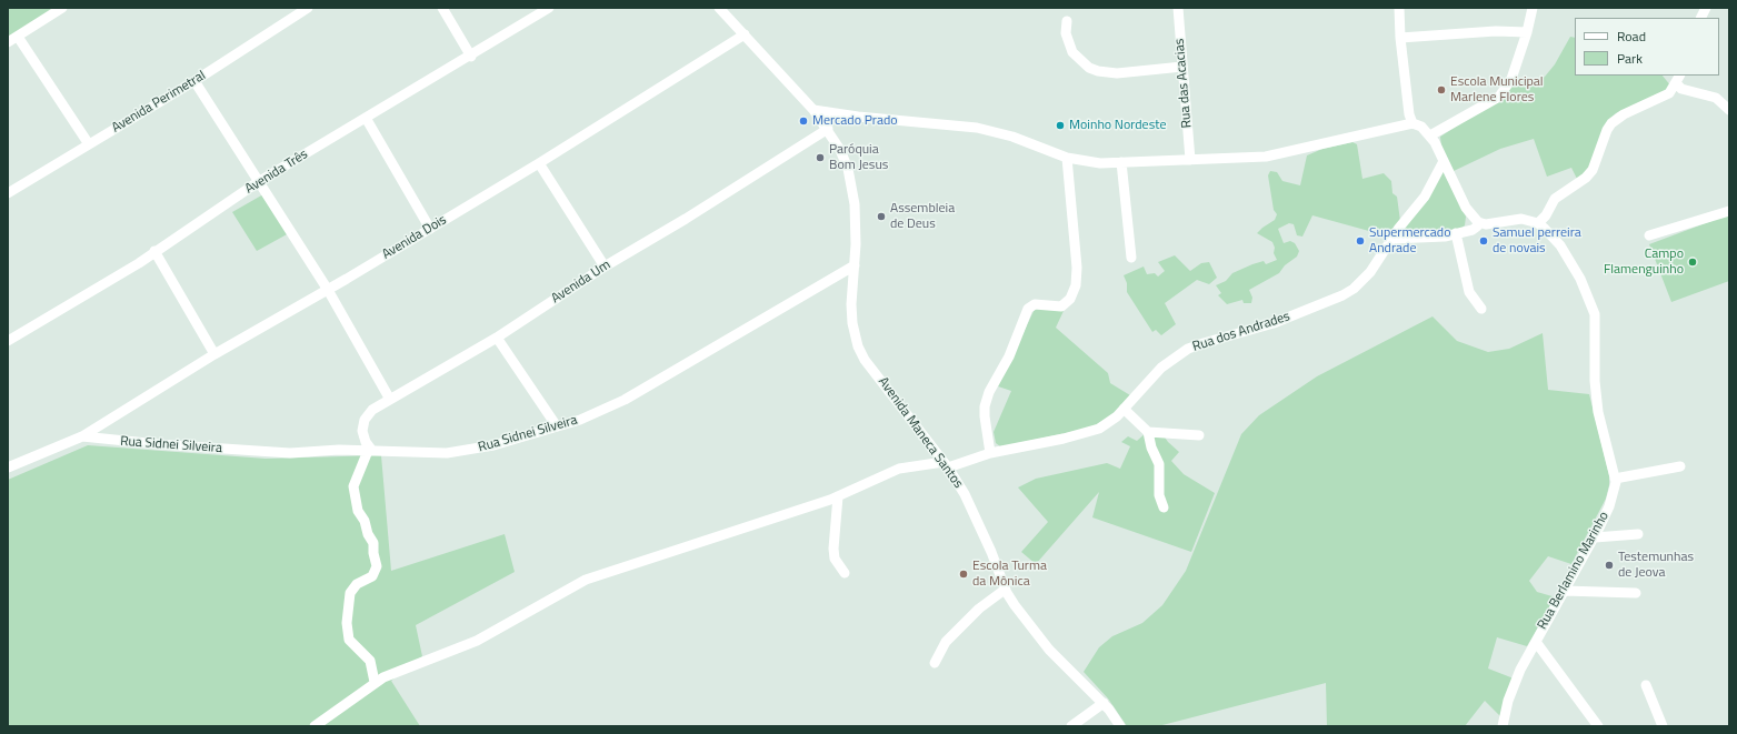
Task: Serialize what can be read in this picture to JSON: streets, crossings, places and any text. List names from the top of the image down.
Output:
{
  "streets": {
    "street": [
      "Rua das Acacias",
      "Avenida Perimetral",
      "Avenida Três",
      "Avenida Dois",
      "Avenida Um",
      "Rua dos Andrades",
      "Avenida Maneca Santos",
      "Rua Sidnei Silveira",
      "Rua Berlamino Marinho"
    ]
  },
  "crossings": [
    ["Avenida Dois", "Avenida Maneca Santos"],
    ["Avenida Dois", "Rua Sidnei Silveira"],
    ["Avenida Um", "Avenida Maneca Santos"],
    ["Avenida Um", "Rua Sidnei Silveira"],
    ["Rua dos Andrades", "Avenida Maneca Santos"],
    ["Avenida Maneca Santos", "Rua Sidnei Silveira"]
  ],
  "places": [
    "Escola Municipal Marlene Flores",
    "Mercado Prado",
    "Moinho Nordeste",
    "Paróquia Bom Jesus",
    "Assembleia de Deus",
    "Supermercado Andrade",
    "Samuel perreira de novais",
    "Campo Flamenguinho",
    "Testemunhas de Jeova",
    "Escola Turma da Mônica"
  ],
  "legend": ["Road", "Park"]
}
